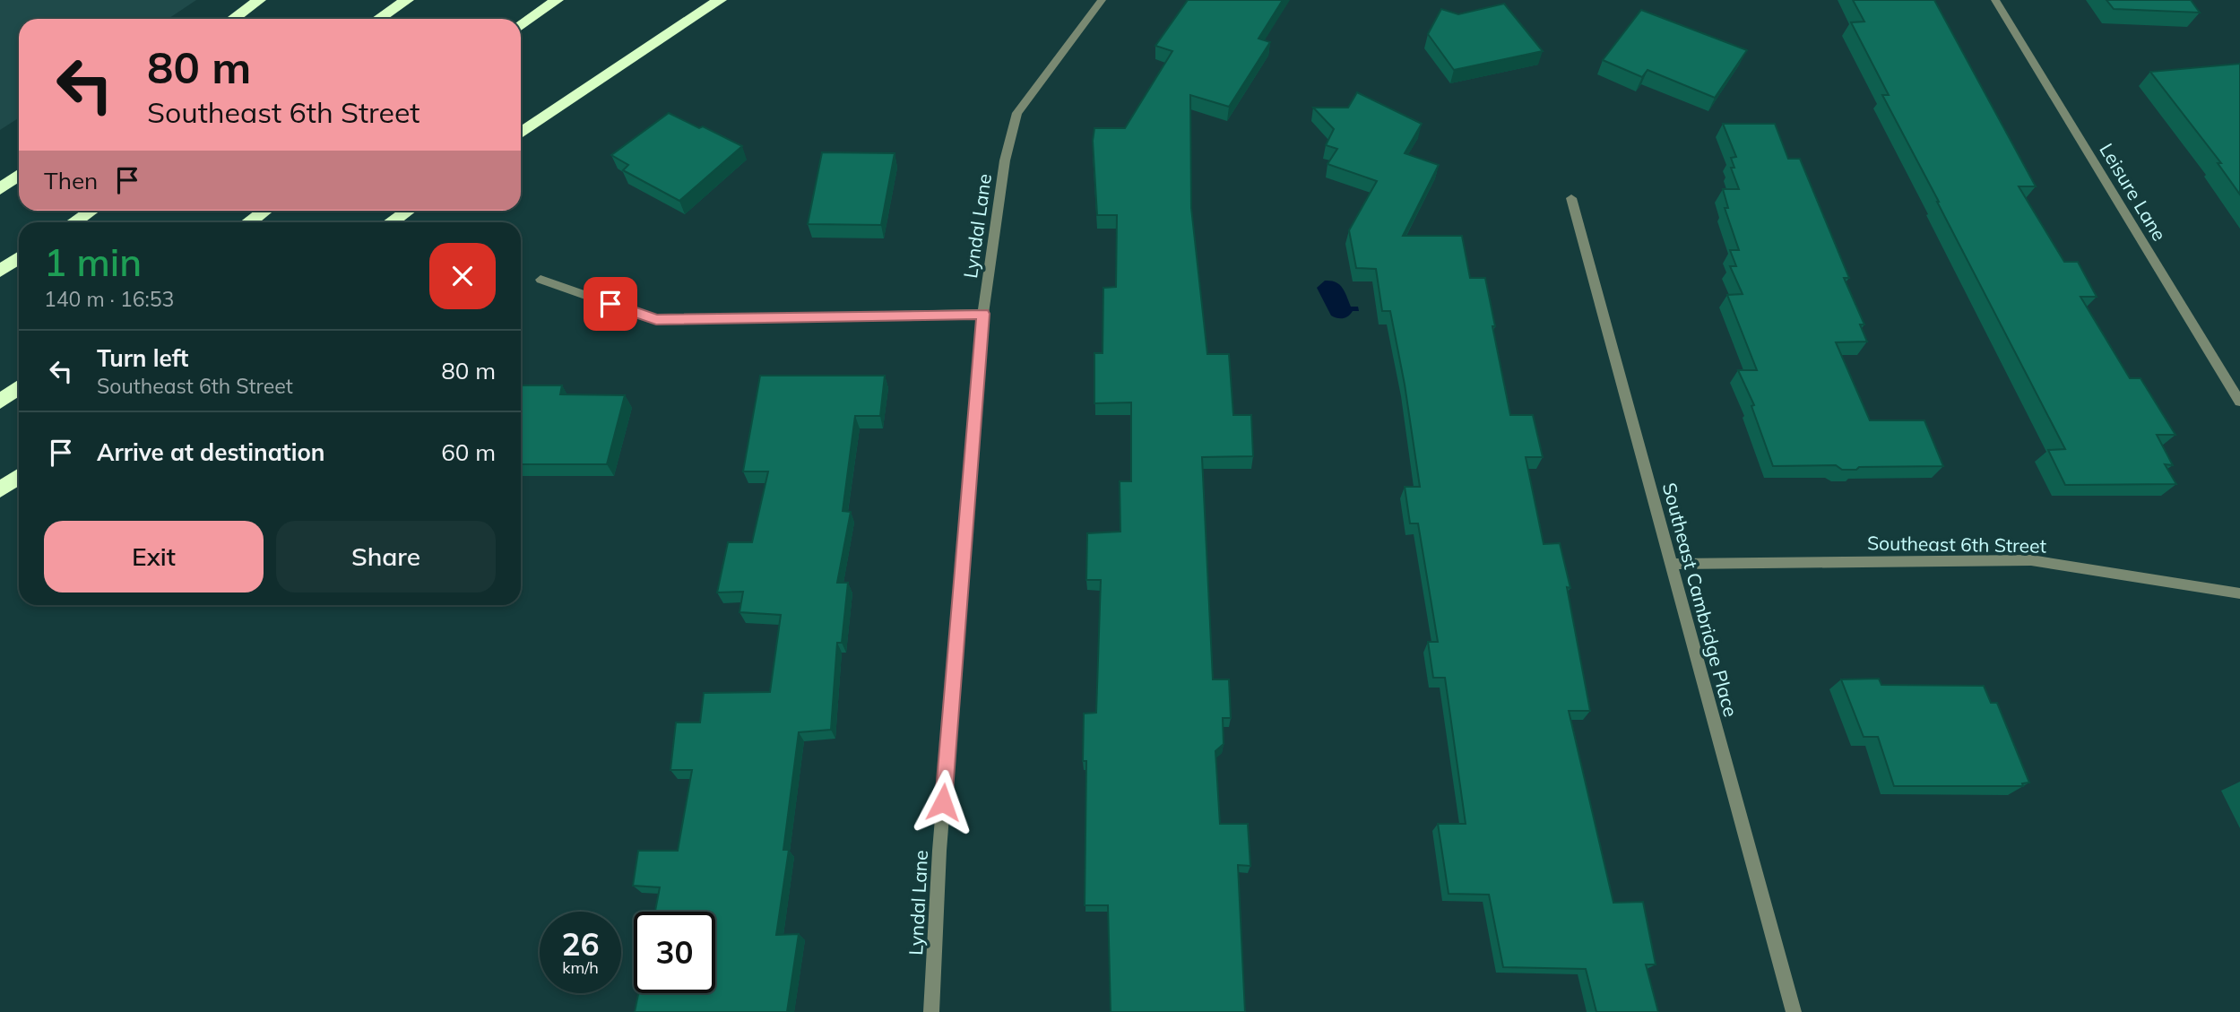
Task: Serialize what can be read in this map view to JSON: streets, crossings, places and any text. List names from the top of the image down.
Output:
{
  "streets": {
    "street": [
      "Leisure Lane",
      "Lyndal Lane",
      "Southeast 6th Street",
      "Southeast Cambridge Place"
    ]
  },
  "crossings": [
    ["Southeast 6th Street", "Southeast Cambridge Place"]
  ],
  "page": {
    "turn": ["80 m", "Southeast 6th Street"],
    "then": "Then",
    "heading": ["1 min", "140 m · 16:53"],
    "list": [
      {
        "name": "Turn left",
        "note": "Southeast 6th Street",
        "value": "80 m"
      },
      {
        "name": "Arrive at destination",
        "value": "60 m"
      }
    ],
    "buttons": ["Exit", "Share"],
    "speed": "26 km/h",
    "limit": "30"
  }
}
